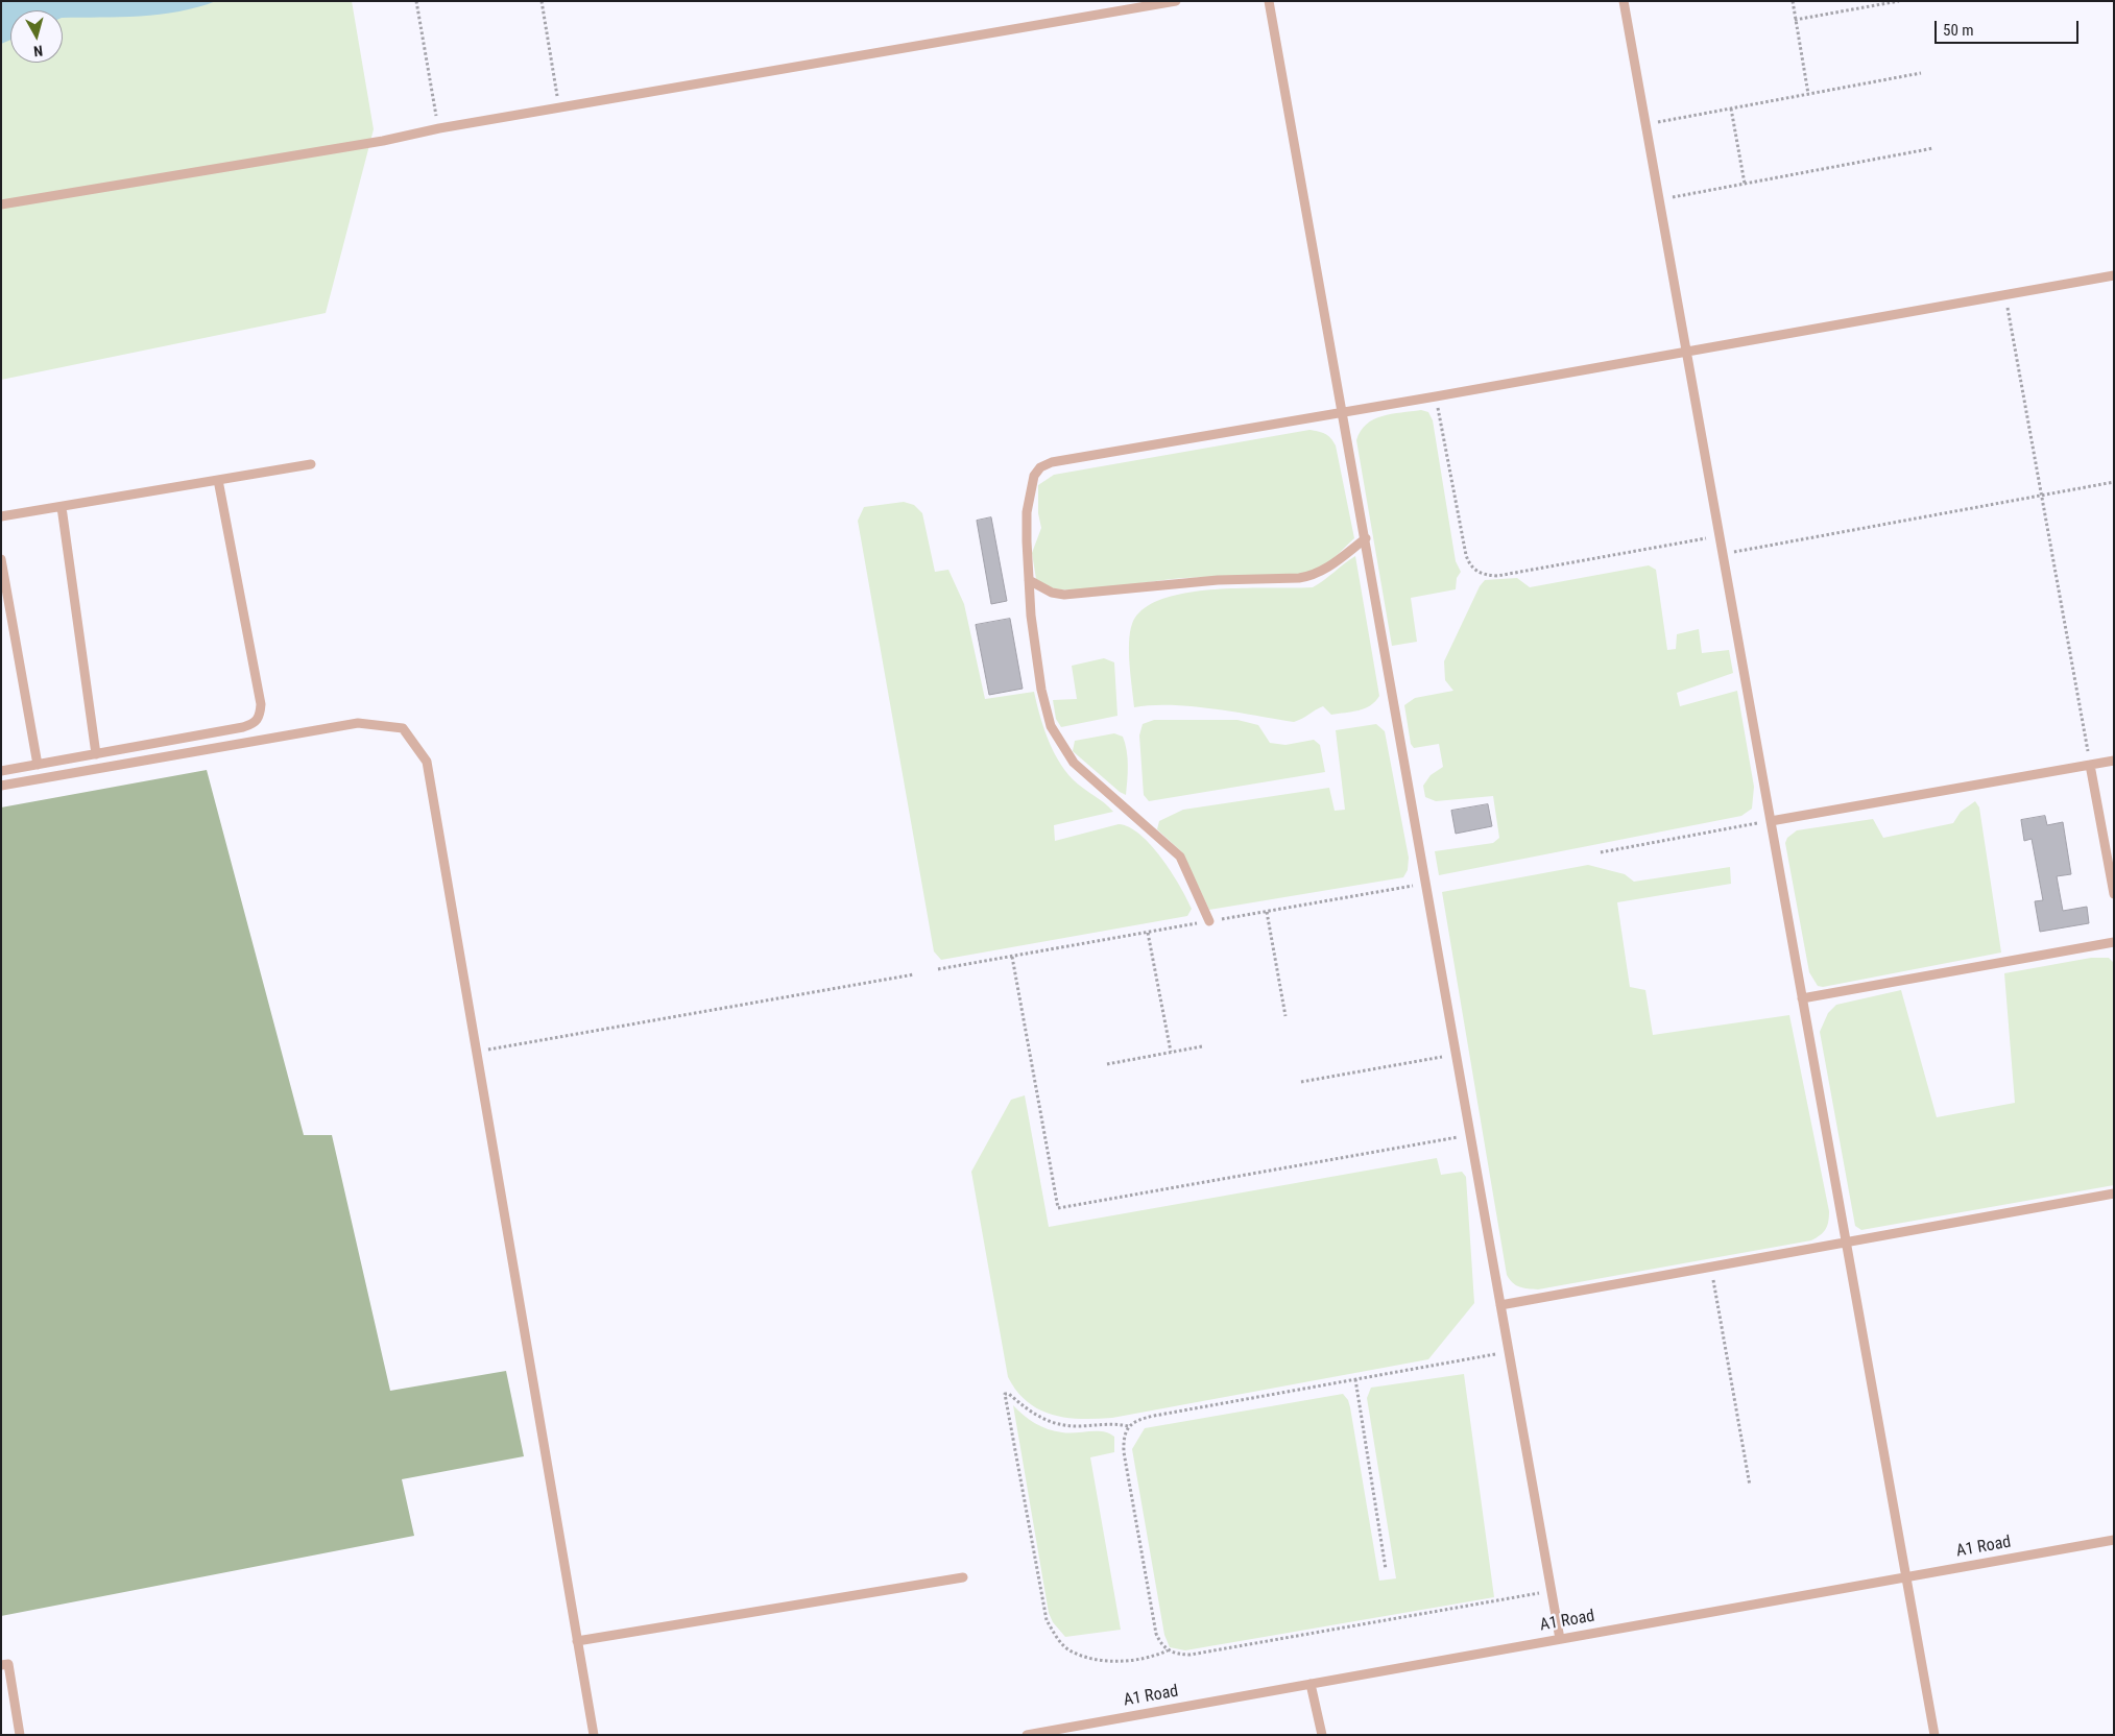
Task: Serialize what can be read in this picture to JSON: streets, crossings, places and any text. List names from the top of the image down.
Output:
{
  "streets": {
    "lane": ["A1 Road"]
  },
  "scale_bar": "50 m",
  "north": "bottom"
}
